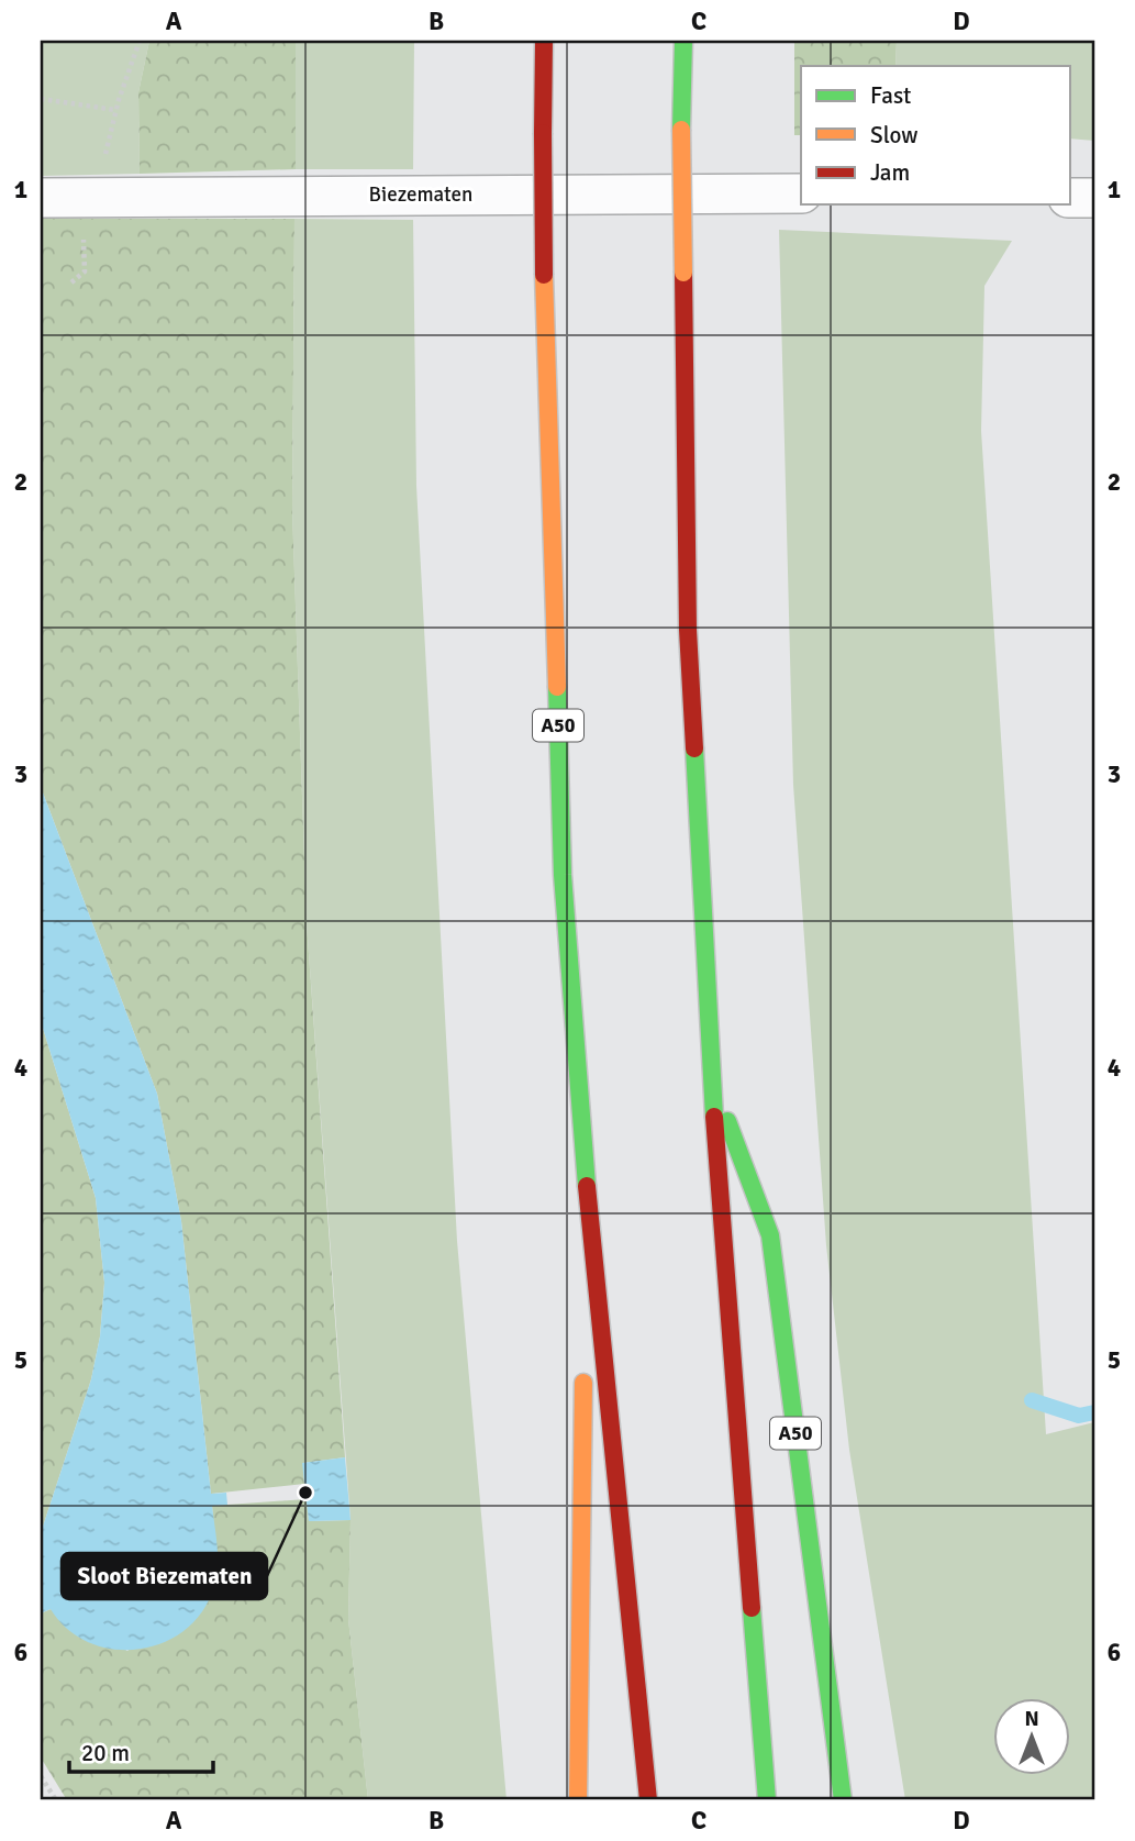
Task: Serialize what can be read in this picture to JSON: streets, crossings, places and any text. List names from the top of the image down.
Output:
{
  "streets": {
    "highway": ["A50"],
    "street": ["Biezematen"]
  },
  "places": ["Sloot Biezematen"],
  "legend": ["Fast", "Slow", "Jam"],
  "scale_bar": "20 m",
  "north": "top",
  "grid": {
    "columns": [
      "A",
      "B",
      "C",
      "D"
    ],
    "rows": [
      "1",
      "2",
      "3",
      "4",
      "5",
      "6"
    ]
  }
}
